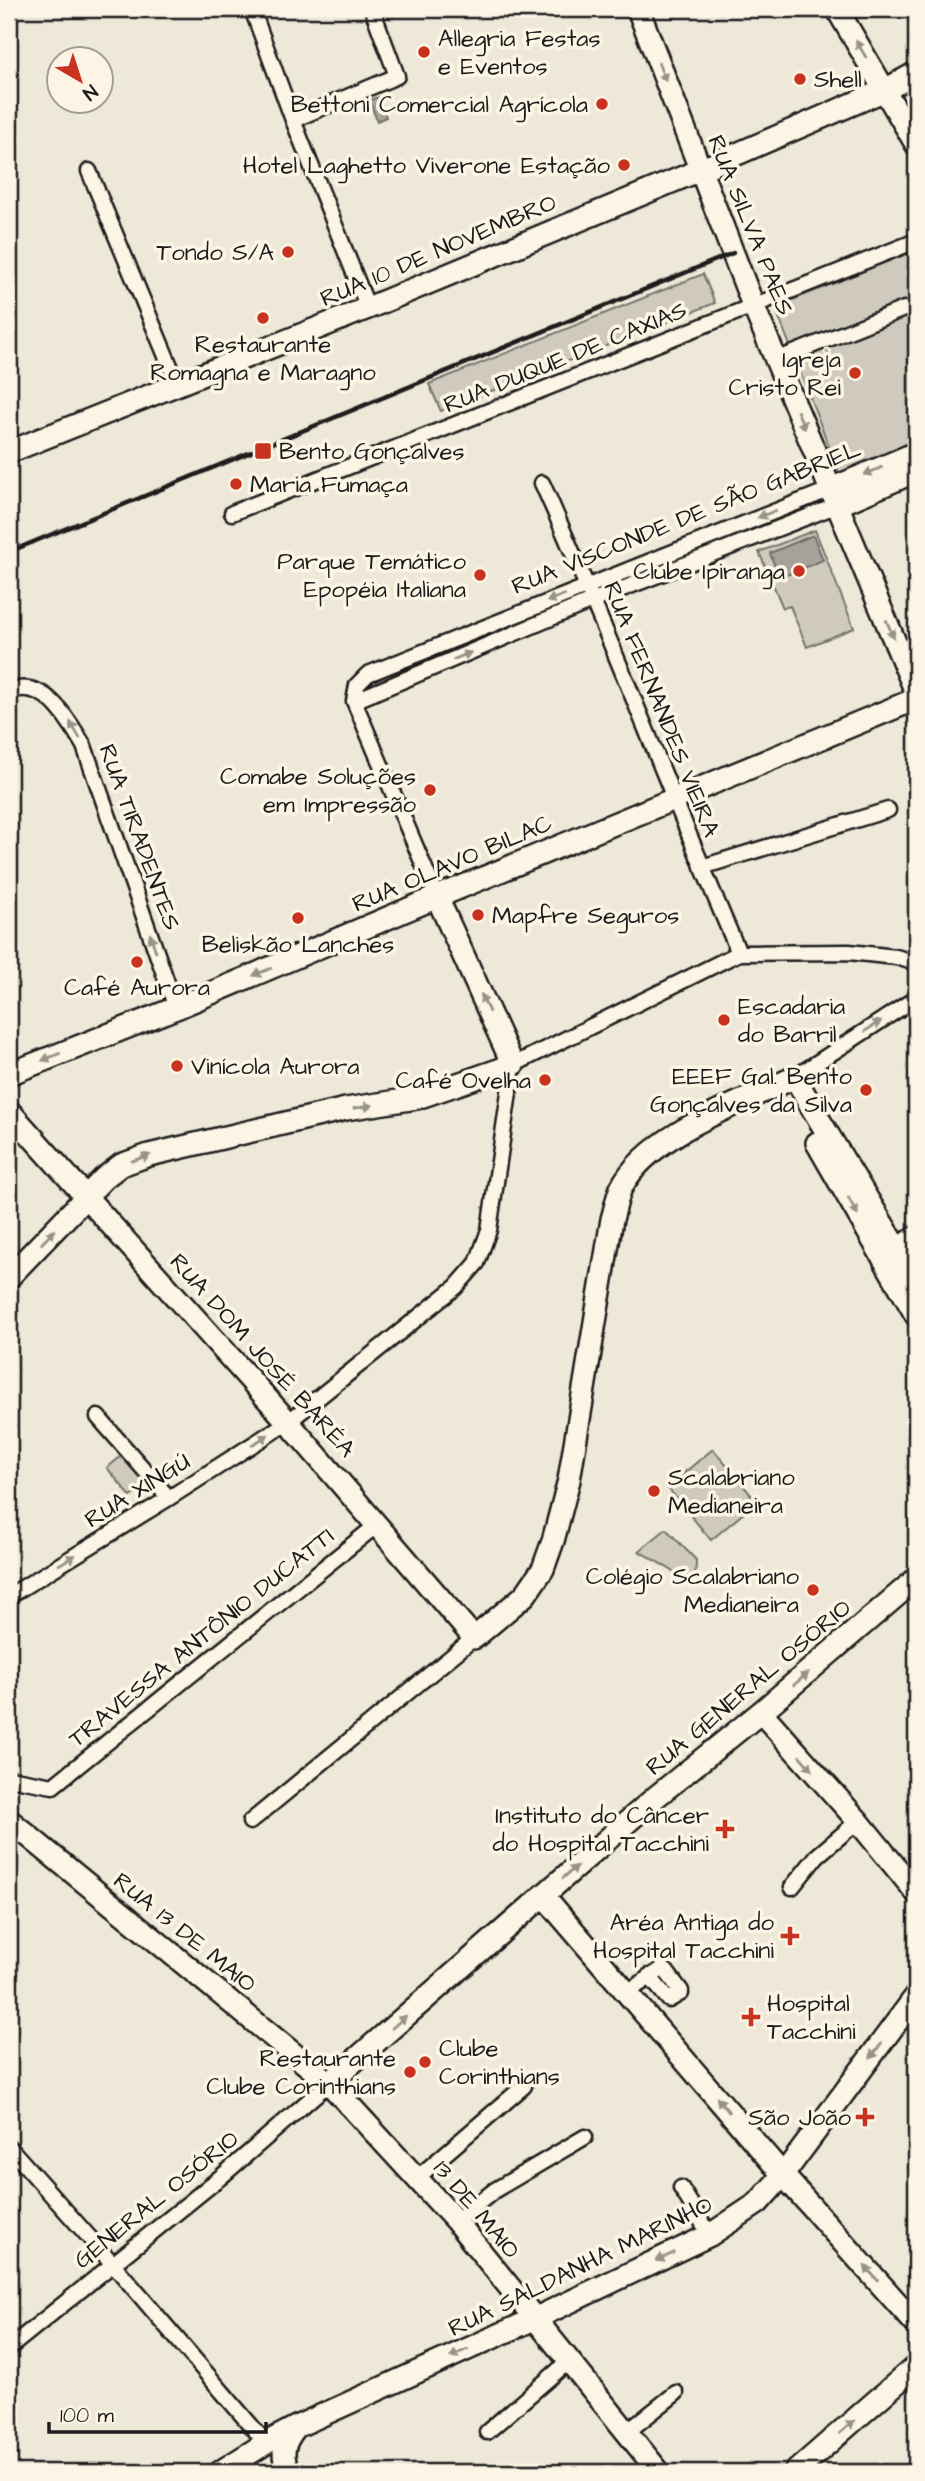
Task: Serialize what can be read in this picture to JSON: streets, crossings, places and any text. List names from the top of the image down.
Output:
{
  "streets": {
    "main road": [
      "RUA SILVA PAES",
      "RUA 10 DE NOVEMBRO",
      "RUA VISCONDE DE SÃO GABRIEL",
      "RUA OLAVO BILAC",
      "RUA DOM JOSÉ BARÉA",
      "RUA GENERAL OSÓRIO",
      "RUA 13 DE MAIO",
      "13 DE MAIO",
      "RUA SALDANHA MARINHO"
    ],
    "street": [
      "RUA DUQUE DE CAXIAS",
      "RUA FERNANDES VIEIRA",
      "RUA TIRADENTES",
      "RUA XINGÚ",
      "TRAVESSA ANTÔNIO DUCATTI",
      "GENERAL OSÓRIO"
    ]
  },
  "crossings": [
    ["RUA SILVA PAES", "RUA 10 DE NOVEMBRO"],
    ["RUA SILVA PAES", "RUA DUQUE DE CAXIAS"],
    ["RUA SILVA PAES", "RUA VISCONDE DE SÃO GABRIEL"],
    ["RUA VISCONDE DE SÃO GABRIEL", "RUA FERNANDES VIEIRA"],
    ["RUA FERNANDES VIEIRA", "RUA OLAVO BILAC"],
    ["RUA TIRADENTES", "RUA OLAVO BILAC"],
    ["RUA DOM JOSÉ BARÉA", "RUA XINGÚ"],
    ["RUA DOM JOSÉ BARÉA", "TRAVESSA ANTÔNIO DUCATTI"],
    ["RUA GENERAL OSÓRIO", "RUA 13 DE MAIO"],
    ["RUA GENERAL OSÓRIO", "GENERAL OSÓRIO"],
    ["RUA GENERAL OSÓRIO", "13 DE MAIO"],
    ["RUA 13 DE MAIO", "GENERAL OSÓRIO"],
    ["RUA 13 DE MAIO", "13 DE MAIO"],
    ["GENERAL OSÓRIO", "13 DE MAIO"],
    ["13 DE MAIO", "RUA SALDANHA MARINHO"]
  ],
  "one_way": [
    "RUA SILVA PAES",
    "RUA TIRADENTES",
    "RUA XINGÚ",
    "RUA GENERAL OSÓRIO",
    "RUA SALDANHA MARINHO"
  ],
  "places": {
    "other": [
      "Allegria Festas e Eventos",
      "Shell",
      "Bettoni Comercial Agrícola",
      "Hotel Laghetto Viverone Estação",
      "Tondo S/A",
      "Restaurante Romagna e Maragno",
      "Igreja Cristo Rei",
      "Maria Fumaça",
      "Clube Ipiranga",
      "Parque Temático Epopéia Italiana",
      "Comabe Soluções em Impressão",
      "Mapfre Seguros",
      "Beliskão Lanches",
      "Café Aurora",
      "Escadaria do Barril",
      "Vinícola Aurora",
      "Café Ovelha",
      "EEEF Gal. Bento Gonçalves da Silva",
      "Scalabriano Medianeira",
      "Colégio Scalabriano Medianeira",
      "Clube Corinthians",
      "Restaurante Clube Corinthians"
    ],
    "transit": ["Bento Gonçalves"],
    "health": [
      "Instituto do Câncer do Hospital Tacchini",
      "Aréa Antiga do Hospital Tacchini",
      "Hospital Tacchini",
      "São João"
    ]
  },
  "scale_bar": "100 m",
  "north": "bottom right"
}
